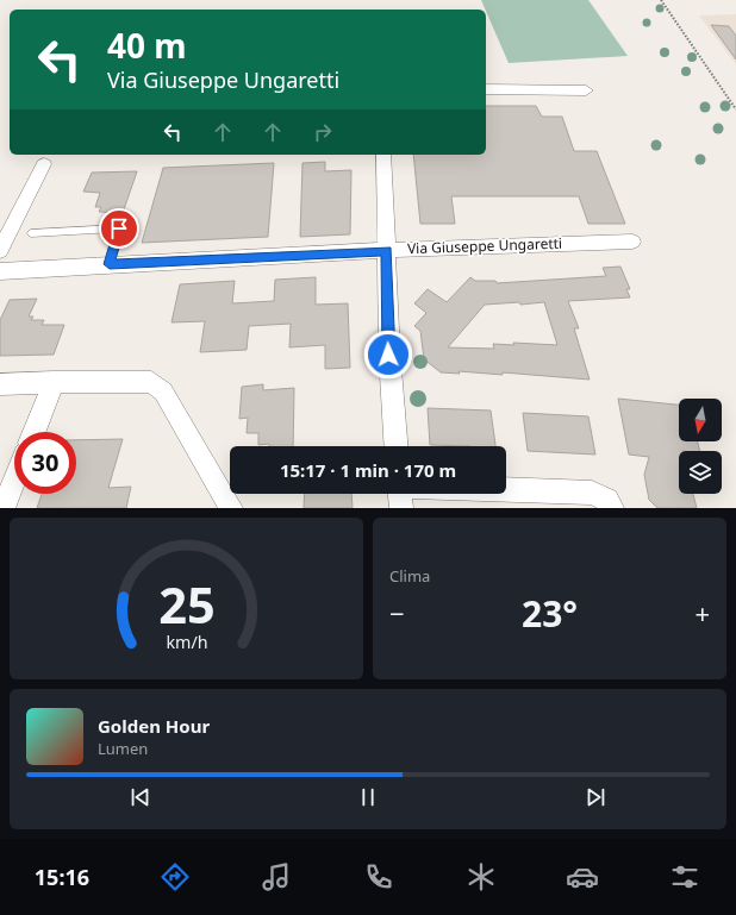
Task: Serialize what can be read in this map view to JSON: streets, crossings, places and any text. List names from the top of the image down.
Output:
{
  "streets": {
    "street": ["Via Giuseppe Ungaretti"]
  },
  "north": "bottom",
  "page": {
    "turn": ["40 m", "Via Giuseppe Ungaretti"],
    "limit": "30",
    "trip": "15:17 · 1 min · 170 m",
    "tile": "Clima",
    "heat": ["−", "23°", "+"],
    "song": ["Golden Hour", "Lumen"],
    "tabs": "15:16",
    "gauge": ["25", "km/h"]
  }
}
